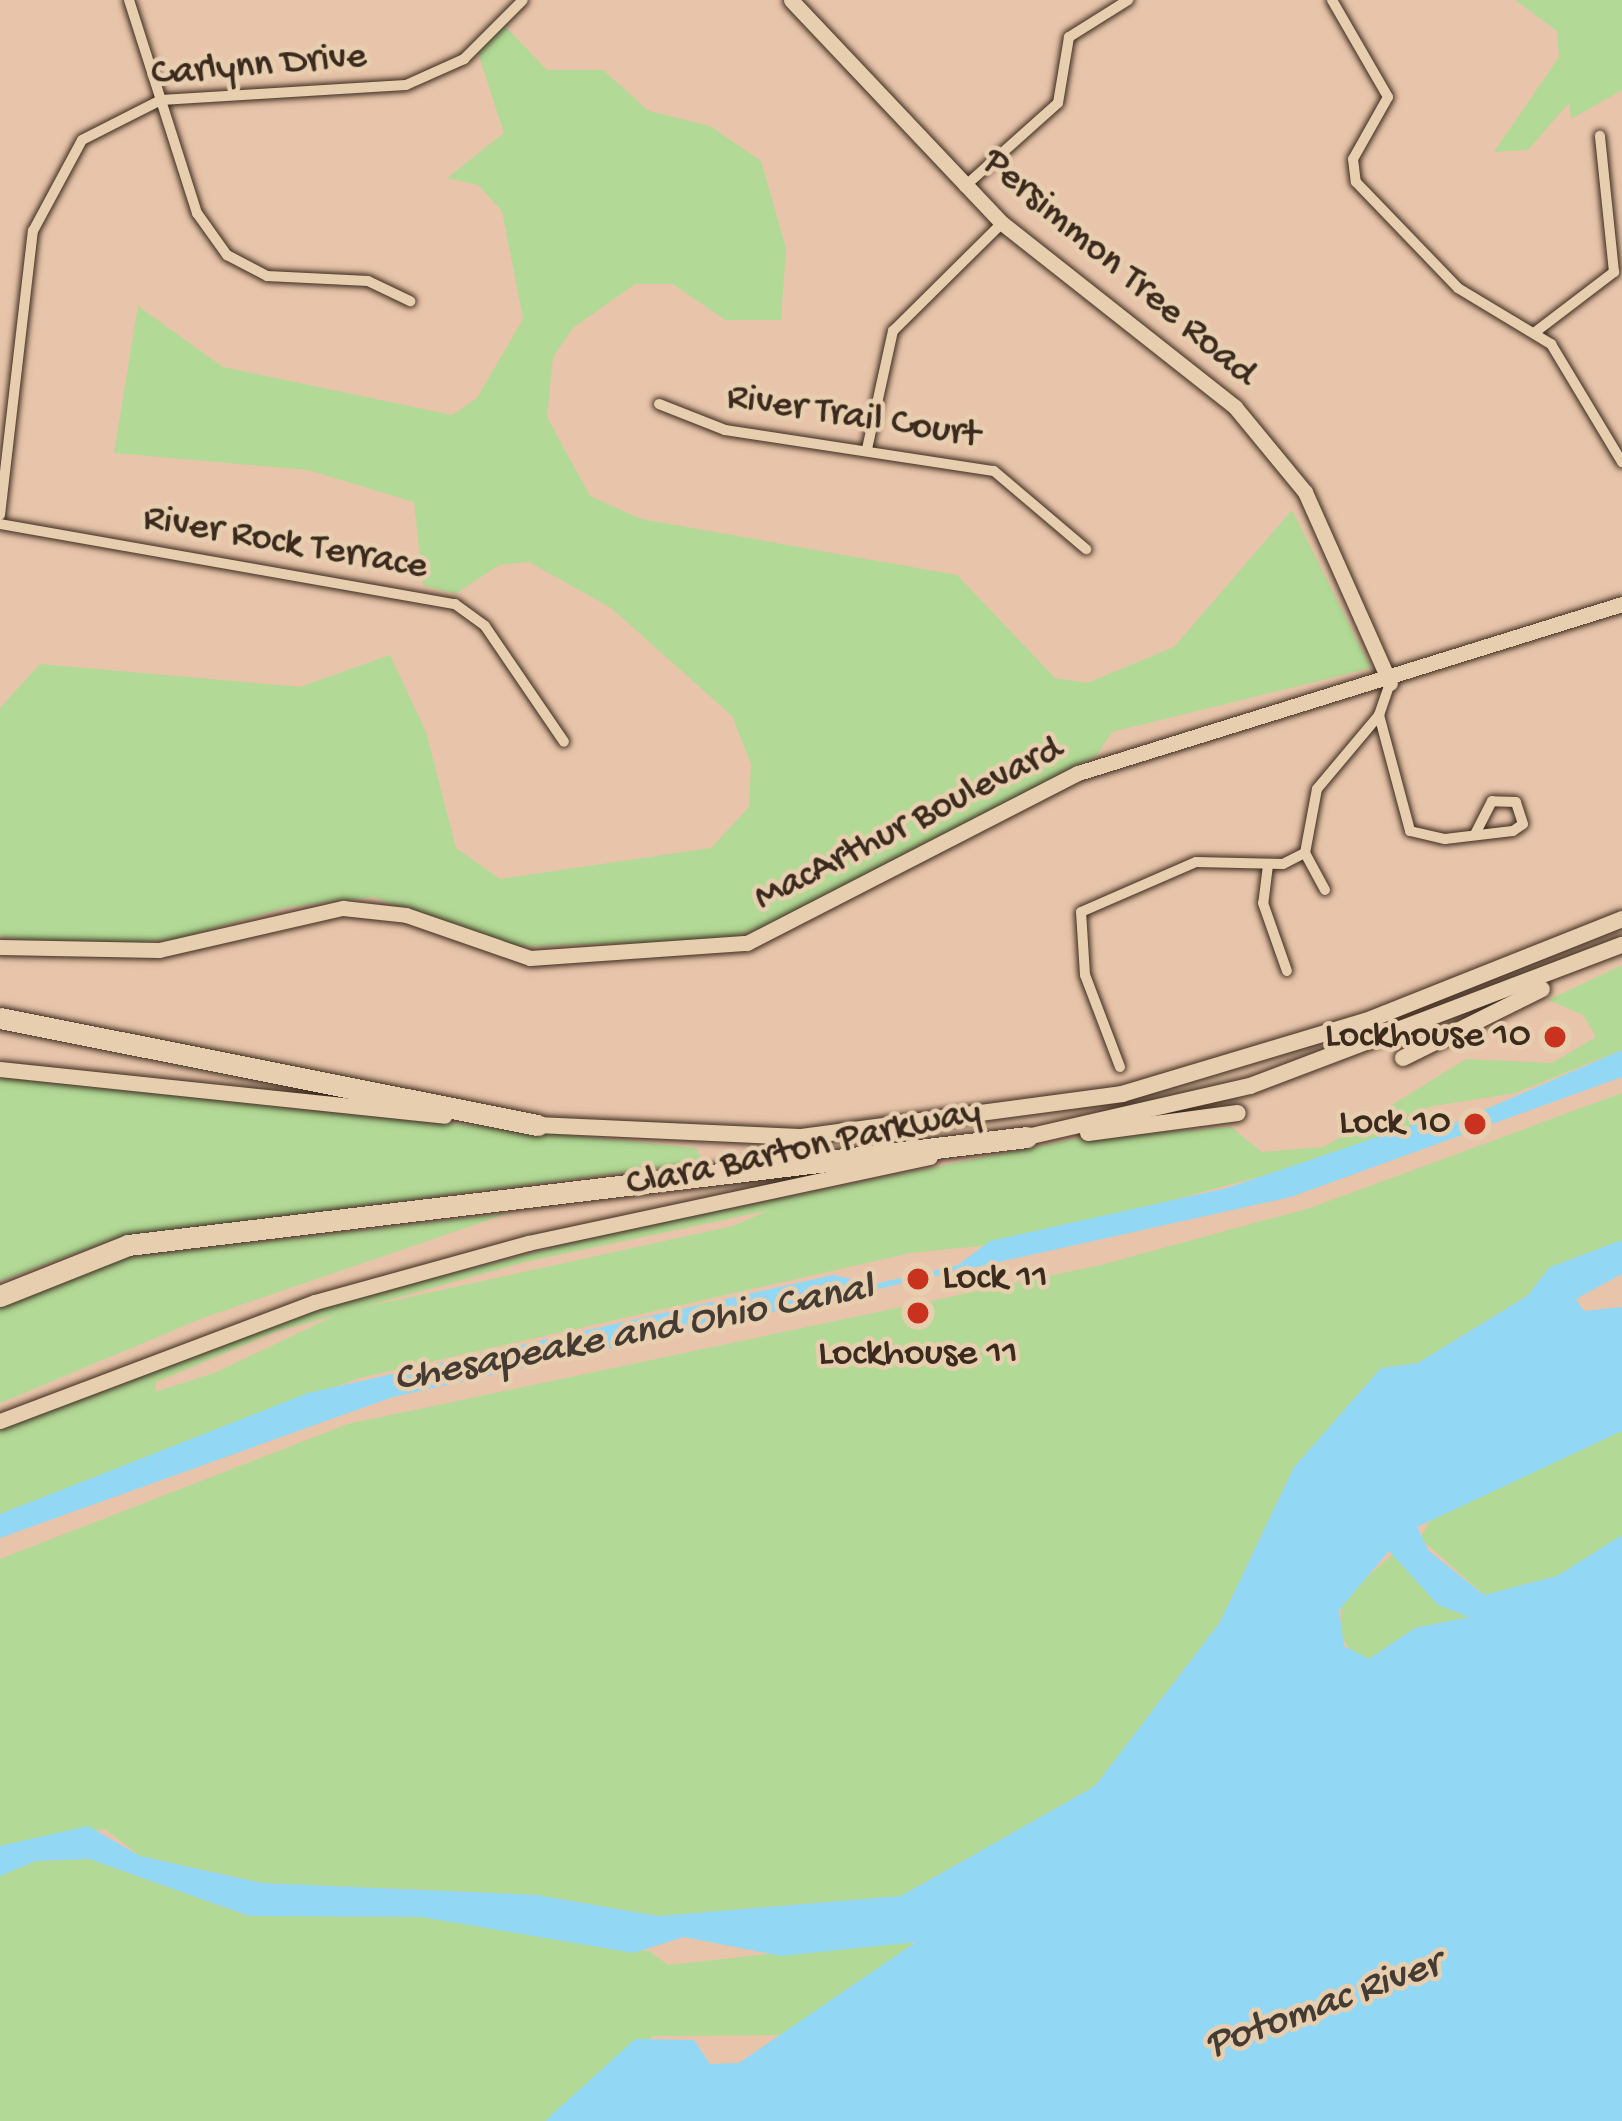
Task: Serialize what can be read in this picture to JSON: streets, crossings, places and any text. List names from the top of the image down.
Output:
{
  "streets": {
    "main road": ["Persimmon Tree Road", "MacArthur Boulevard", "Clara Barton Parkway"],
    "street": ["Carlynn Drive", "River Trail Court", "River Rock Terrace"]
  },
  "crossings": [
    ["Carlynn Drive", "River Rock Terrace"],
    ["Persimmon Tree Road", "MacArthur Boulevard"]
  ],
  "water": ["Chesapeake and Ohio Canal", "Potomac River"],
  "places": [
    "Lockhouse 10",
    "Lock 10",
    "Lock 11",
    "Lockhouse 11"
  ]
}
